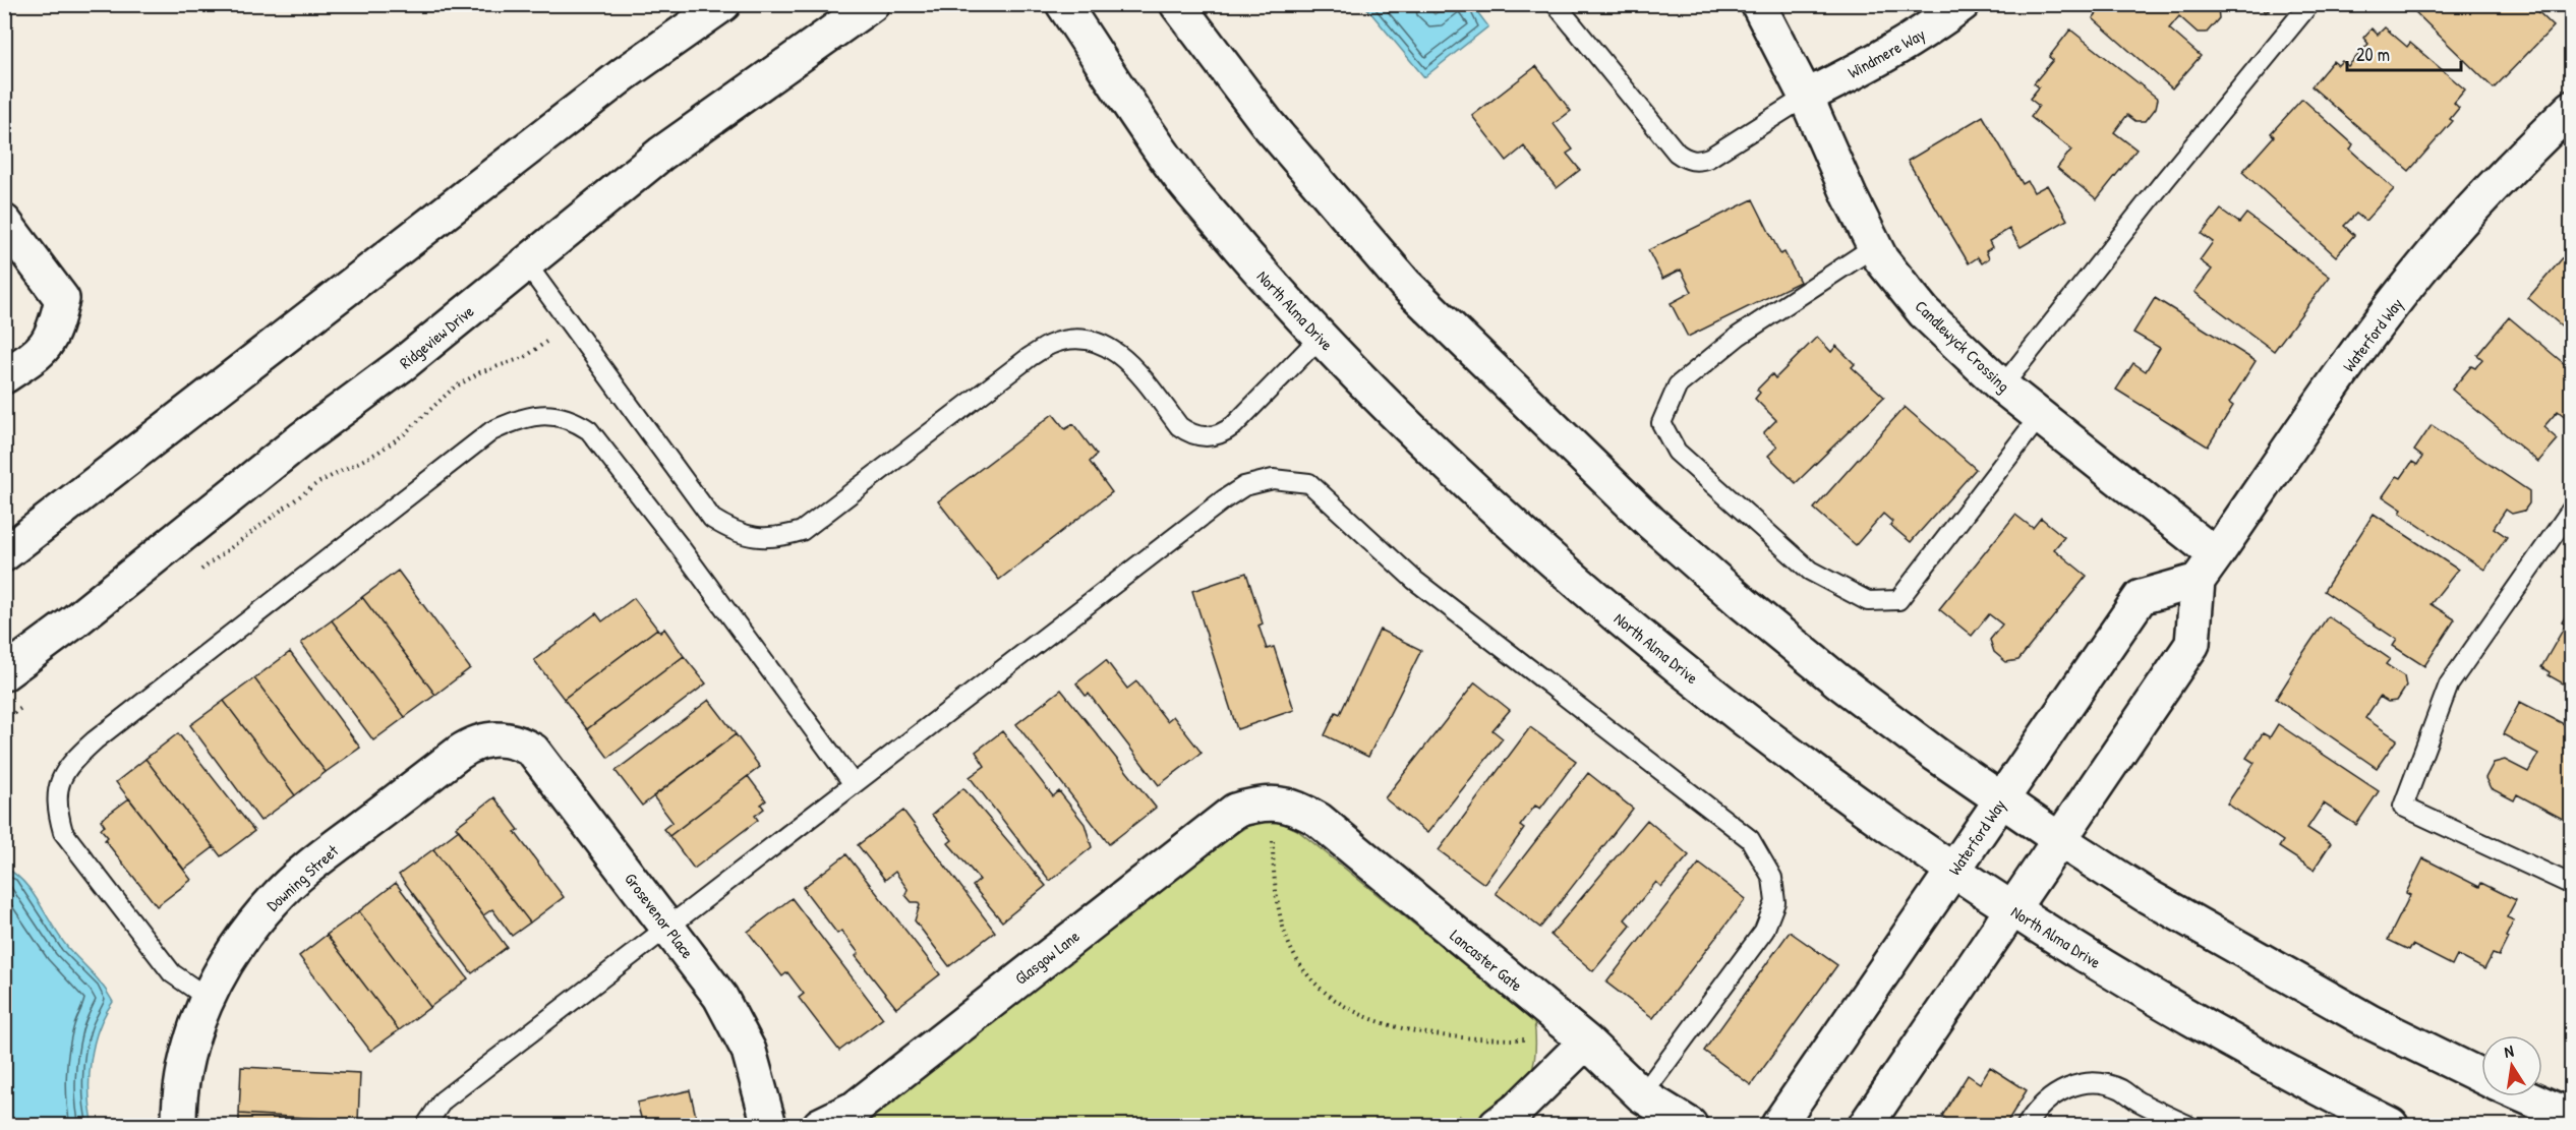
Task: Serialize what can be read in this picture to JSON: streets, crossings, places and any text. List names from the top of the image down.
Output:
{
  "streets": {
    "main road": [
      "Windmere Way",
      "North Alma Drive",
      "Waterford Way",
      "Ridgeview Drive",
      "Candlewyck Crossing",
      "Downing Street",
      "Grosevenor Place",
      "Glasgow Lane",
      "Lancaster Gate"
    ]
  },
  "crossings": [
    ["Windmere Way", "Candlewyck Crossing"],
    ["North Alma Drive", "Waterford Way"],
    ["Waterford Way", "Candlewyck Crossing"],
    ["Downing Street", "Grosevenor Place"],
    ["Glasgow Lane", "Lancaster Gate"]
  ],
  "scale_bar": "20 m",
  "north": "top"
}
